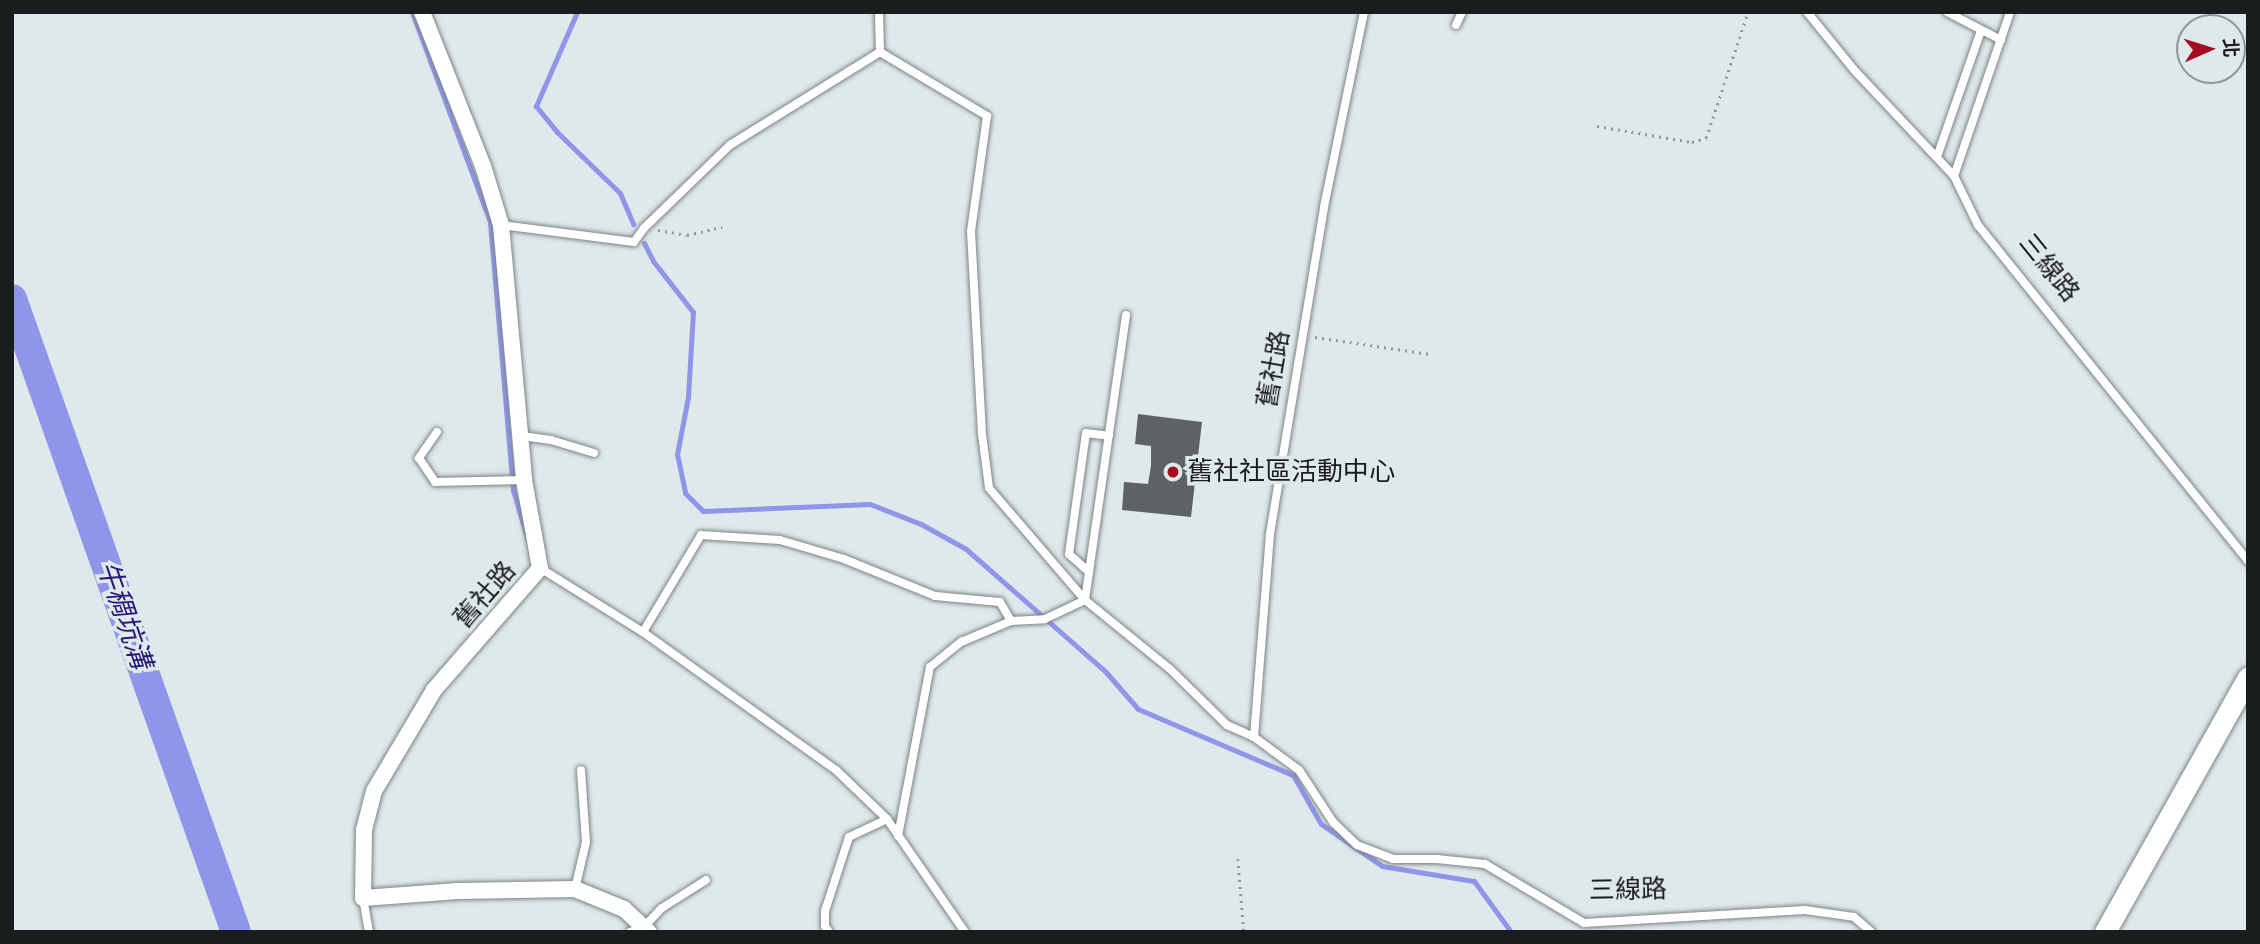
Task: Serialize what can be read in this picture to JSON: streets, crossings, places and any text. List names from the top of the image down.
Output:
{
  "streets": {
    "street": ["舊社路"],
    "lane": ["三線路"]
  },
  "crossings": [
    ["三線路", "舊社路"]
  ],
  "water": ["牛稠坑溝"],
  "places": ["舊社社區活動中心"],
  "north": "right"
}
